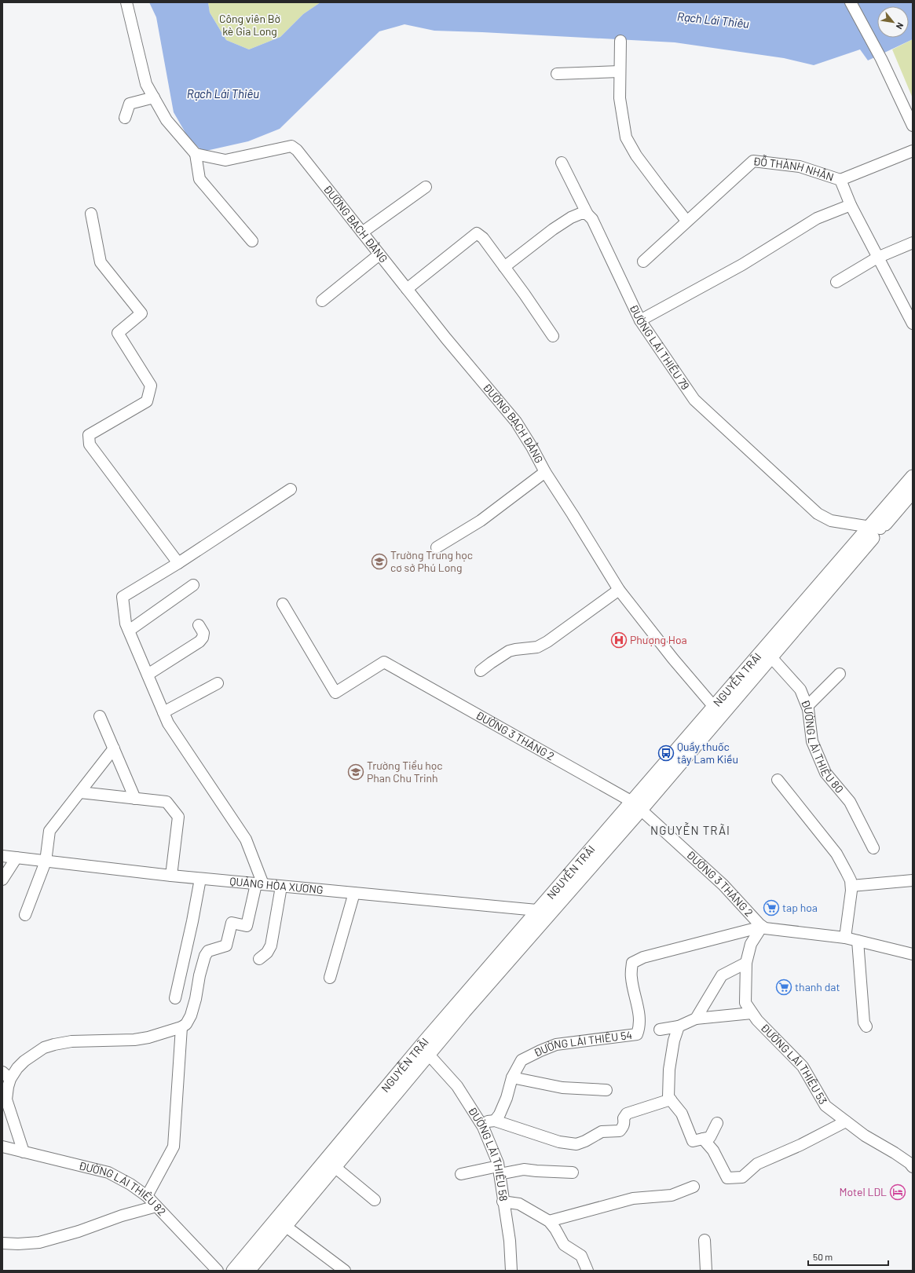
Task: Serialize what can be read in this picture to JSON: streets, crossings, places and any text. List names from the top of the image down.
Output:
{
  "streets": {
    "main road": ["NGUYỄN TRÃI"],
    "street": [
      "ĐỖ THÀNH NHÂN",
      "ĐƯỜNG BẠCH ĐẰNG",
      "ĐƯỜNG LÁI THIÊU 79",
      "ĐƯỜNG 3 THÁNG 2",
      "ĐƯỜNG LÁI THIÊU 80",
      "QUẢNG HÒA XƯƠNG",
      "ĐƯỜNG LÁI THIÊU 54",
      "ĐƯỜNG LÁI THIÊU 53",
      "ĐƯỜNG LÁI THIÊU 58",
      "ĐƯỜNG LÁI THIÊU 82"
    ]
  },
  "crossings": [
    ["ĐƯỜNG BẠCH ĐẰNG", "NGUYỄN TRÃI"],
    ["ĐƯỜNG LÁI THIÊU 79", "NGUYỄN TRÃI"],
    ["NGUYỄN TRÃI", "ĐƯỜNG 3 THÁNG 2"],
    ["NGUYỄN TRÃI", "ĐƯỜNG LÁI THIÊU 80"],
    ["NGUYỄN TRÃI", "QUẢNG HÒA XƯƠNG"],
    ["NGUYỄN TRÃI", "ĐƯỜNG LÁI THIÊU 58"],
    ["ĐƯỜNG 3 THÁNG 2", "ĐƯỜNG LÁI THIÊU 54"],
    ["ĐƯỜNG 3 THÁNG 2", "ĐƯỜNG LÁI THIÊU 53"],
    ["ĐƯỜNG LÁI THIÊU 54", "ĐƯỜNG LÁI THIÊU 53"]
  ],
  "districts": ["NGUYỄN TRÃI"],
  "water": ["Rạch Lái Thiêu"],
  "parks": ["Công viên Bờ kè Gia Long"],
  "places": {
    "school or university": ["Trường Trung học cơ sở Phú Long", "Trường Tiểu học Phan Chu Trinh"],
    "hospital": ["Phượng Hoa"],
    "bus stop": ["Quầy thuốc tây Lam Kiều"],
    "supermarket": ["tap hoa", "thanh dat"],
    "hotel": ["Motel LDL"]
  },
  "scale_bar": "50 m",
  "north": "bottom right"
}
